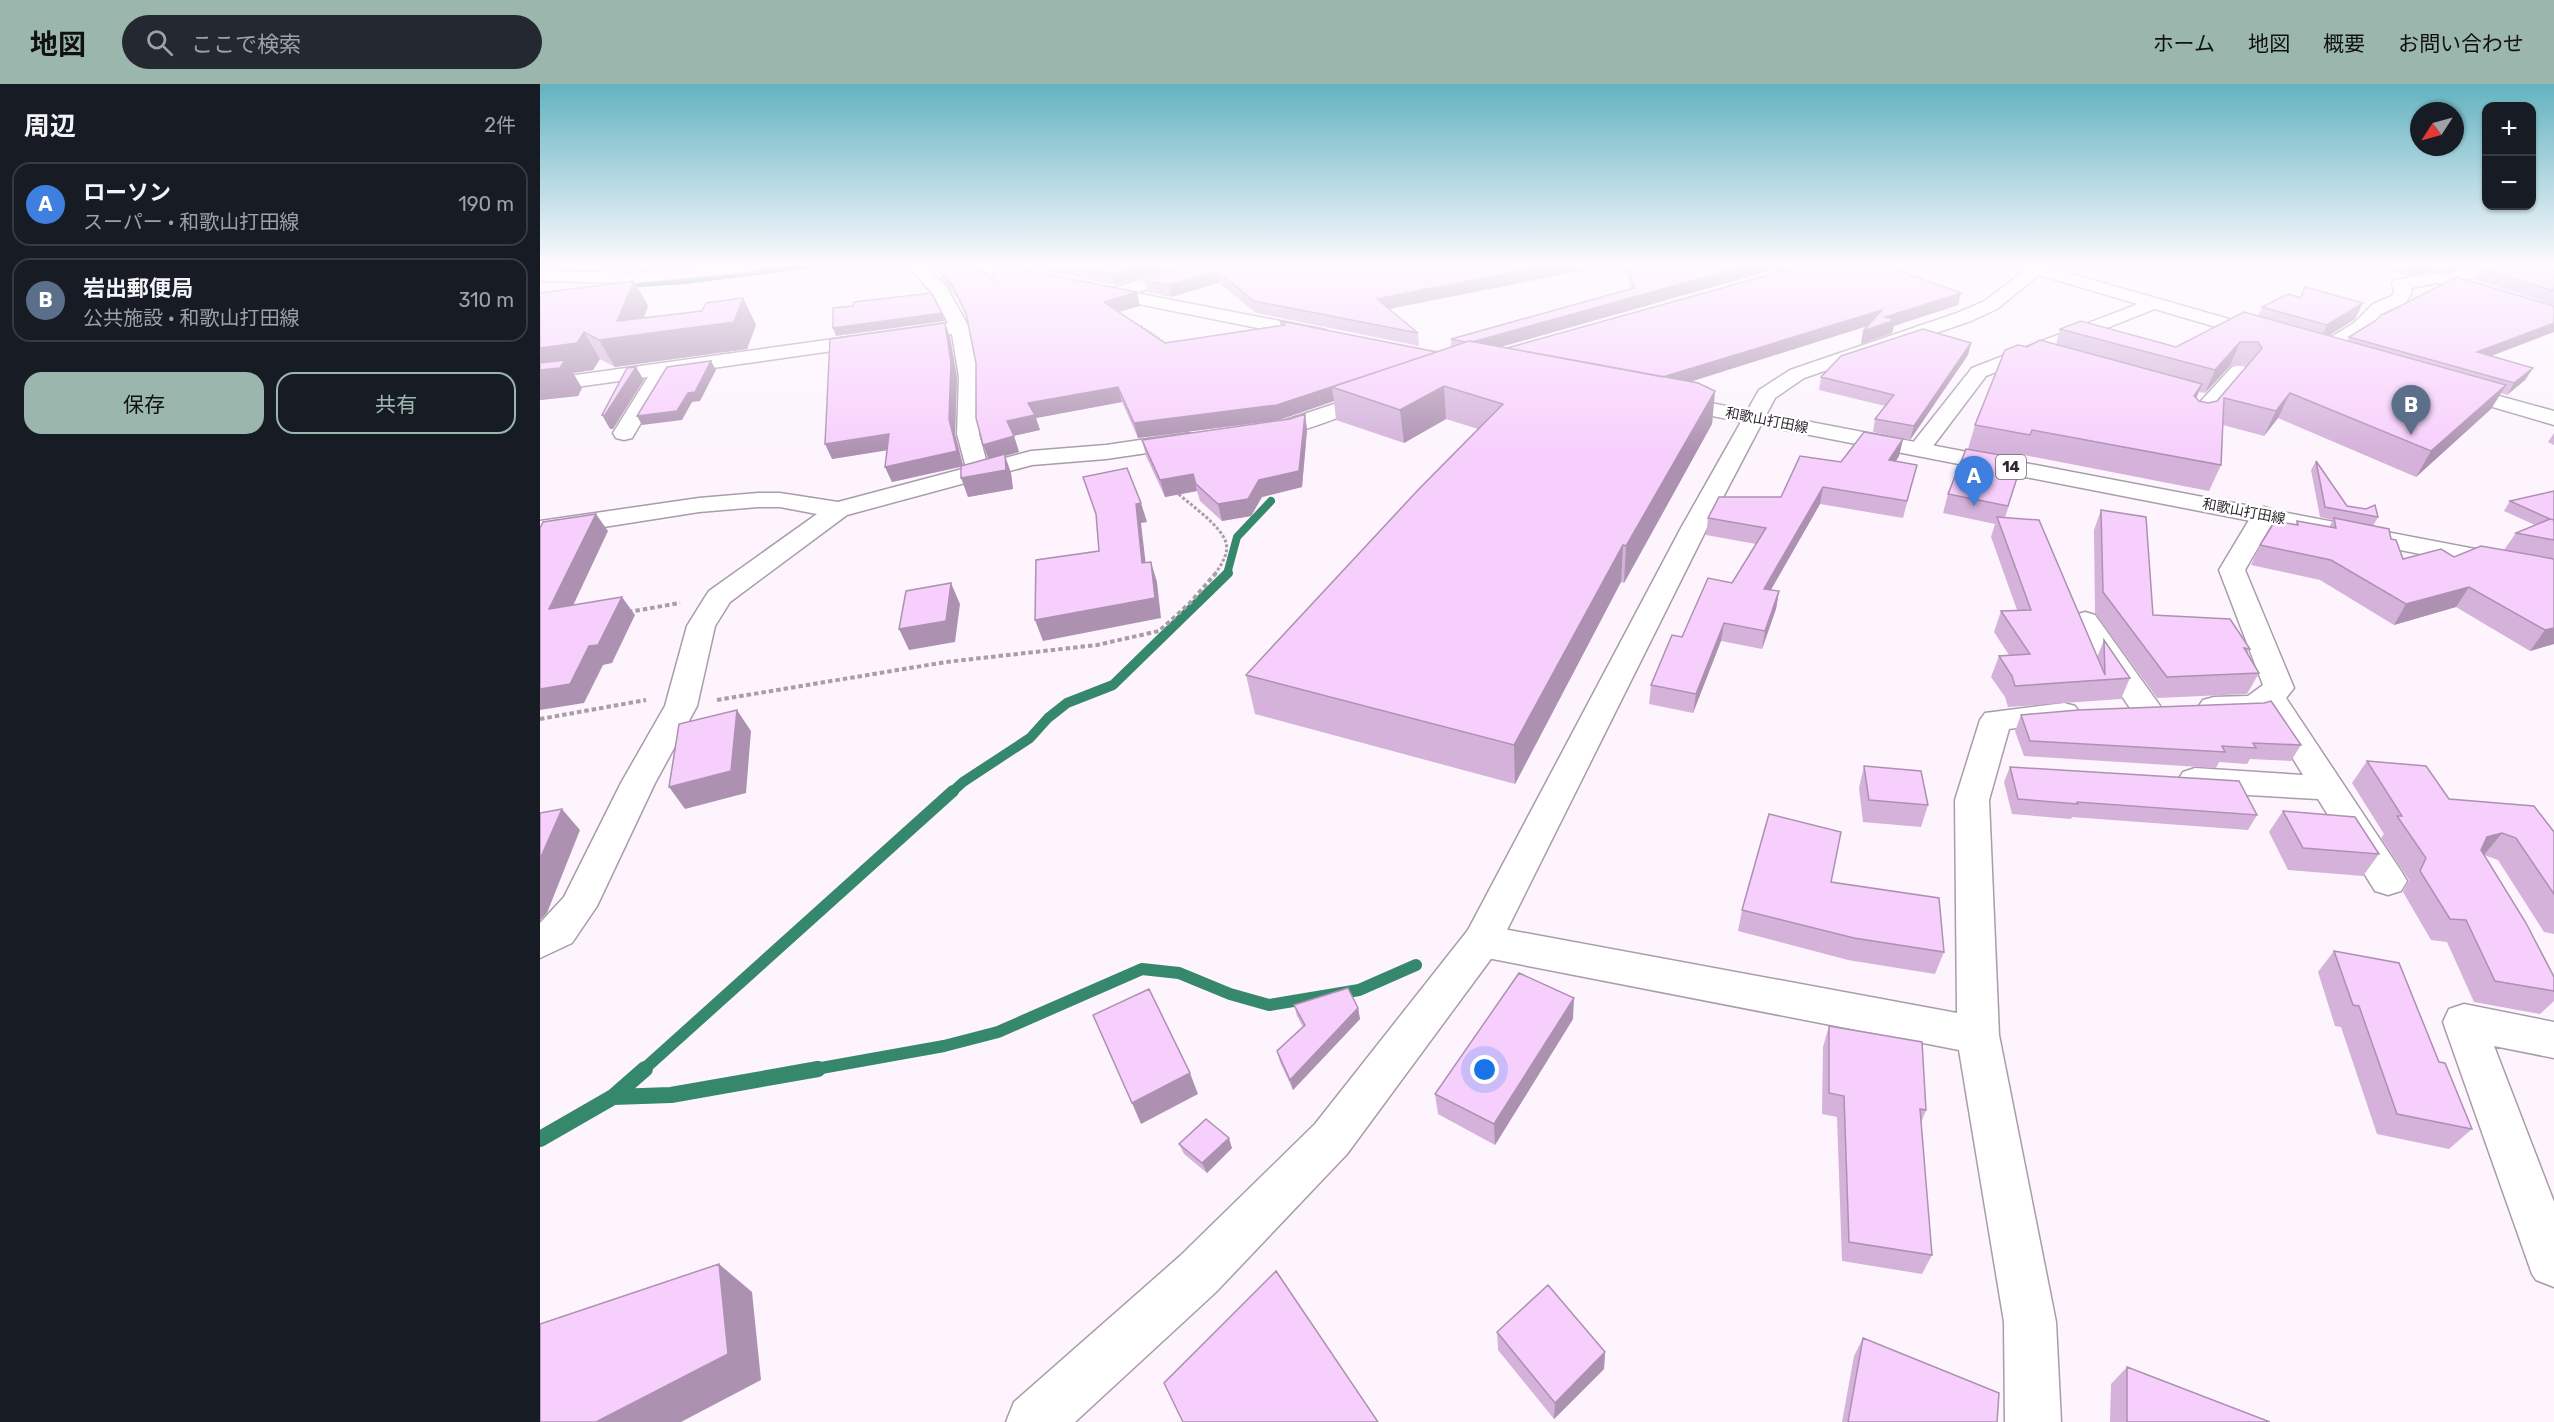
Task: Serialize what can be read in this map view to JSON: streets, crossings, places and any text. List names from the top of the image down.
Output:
{
  "streets": {
    "street": ["和歌山打田線", "14"]
  },
  "north": "bottom left",
  "page": {
    "header": "地図",
    "search": "ここで検索",
    "nav": [
      "ホーム",
      "地図",
      "概要",
      "お問い合わせ"
    ],
    "heading": ["周辺", "2件"],
    "map_buttons": ["+", "−"],
    "list": [
      {
        "mark": "A",
        "name": "ローソン",
        "note": "スーパー · 和歌山打田線",
        "value": "190 m"
      },
      {
        "mark": "B",
        "name": "岩出郵便局",
        "note": "公共施設 · 和歌山打田線",
        "value": "310 m"
      }
    ],
    "buttons": ["保存", "共有"],
    "pins": ["B", "A"]
  }
}
